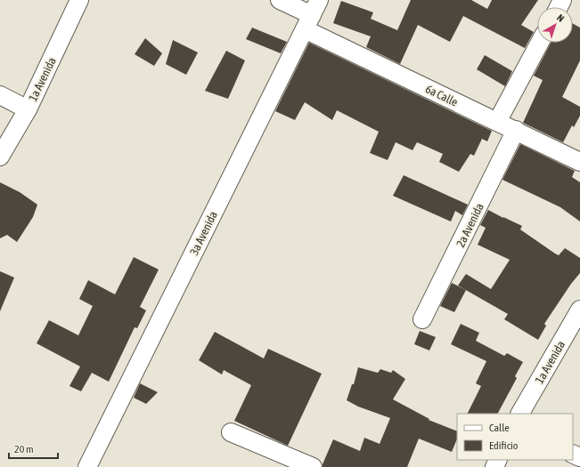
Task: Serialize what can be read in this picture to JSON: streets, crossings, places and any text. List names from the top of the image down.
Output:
{
  "streets": {
    "street": [
      "1a Avenida",
      "6a Calle",
      "2a Avenida",
      "3a Avenida"
    ]
  },
  "crossings": [
    ["6a Calle", "2a Avenida"],
    ["6a Calle", "3a Avenida"]
  ],
  "legend": ["Calle", "Edificio"],
  "scale_bar": "20 m",
  "north": "top right"
}
